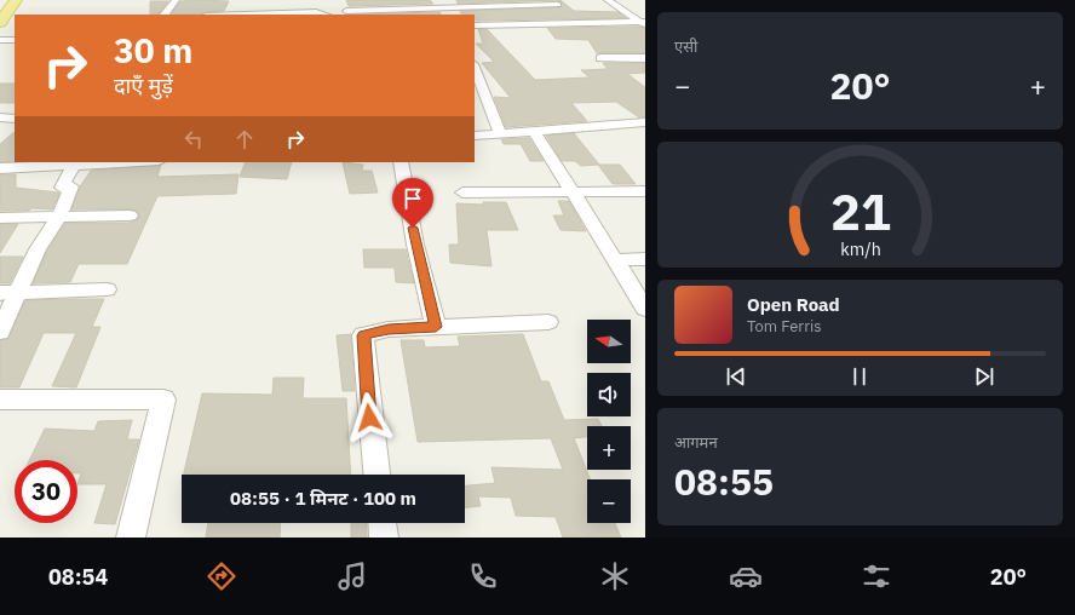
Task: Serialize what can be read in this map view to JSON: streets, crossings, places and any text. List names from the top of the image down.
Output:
{
  "north": "left",
  "page": {
    "tile": [
      "एसी",
      ["आगमन", "08:55"]
    ],
    "turn": ["30 m", "दाएँ मुड़ें"],
    "heat": ["−", "20°", "+"],
    "song": ["Open Road", "Tom Ferris"],
    "map_buttons": ["+", "−"],
    "limit": "30",
    "trip": "08:55 · 1 मिनट · 100 m",
    "tabs": ["08:54", "20°"],
    "gauge": ["21", "km/h"]
  }
}
